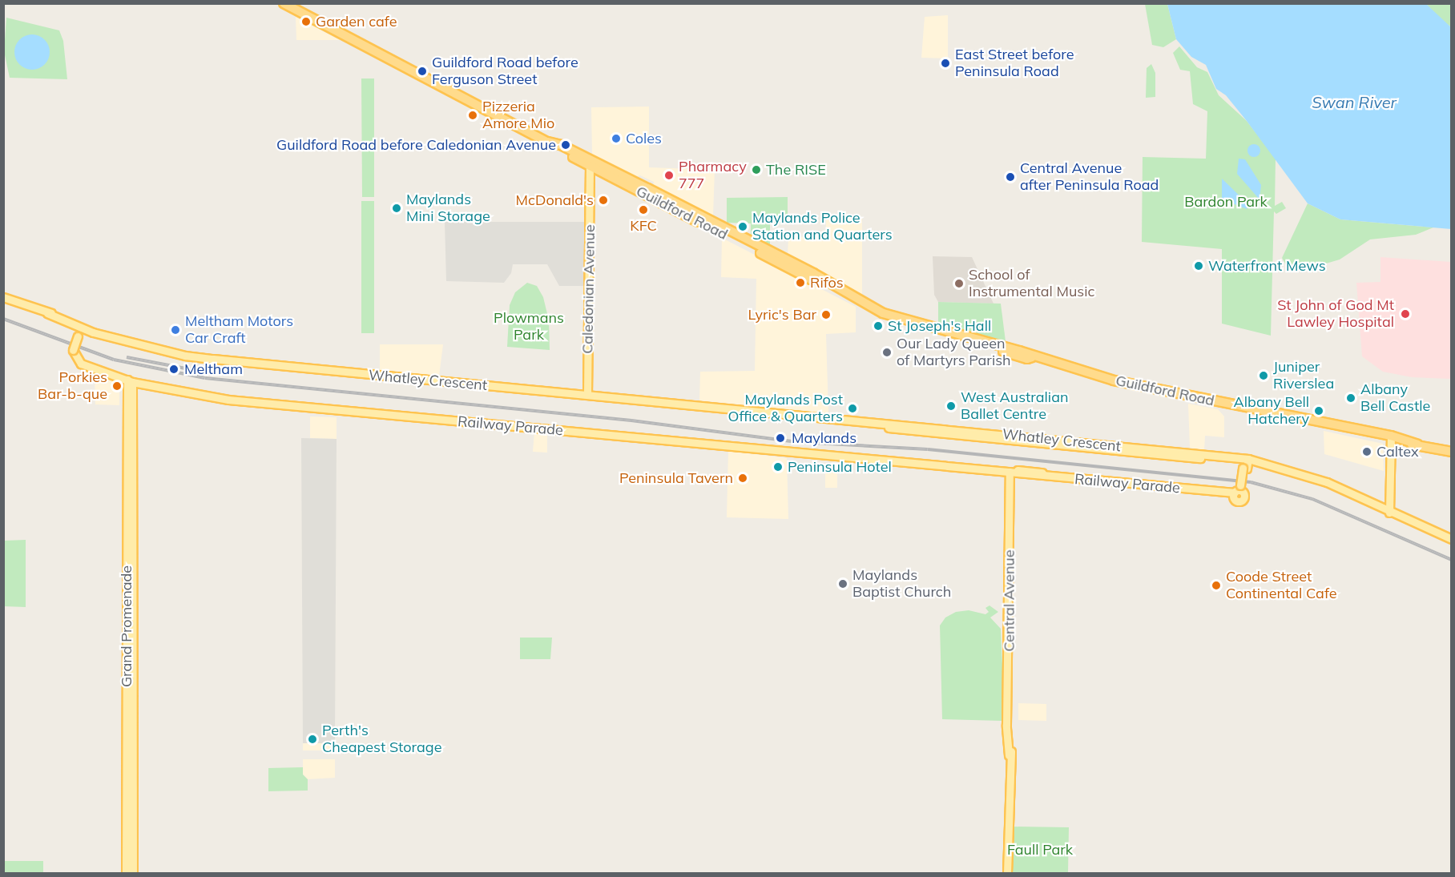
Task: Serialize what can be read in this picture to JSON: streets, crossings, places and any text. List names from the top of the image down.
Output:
{
  "streets": {
    "highway": ["Guildford Road"],
    "main road": [
      "Caledonian Avenue",
      "Whatley Crescent",
      "Railway Parade",
      "Central Avenue",
      "Grand Promenade"
    ]
  },
  "crossings": [
    ["Guildford Road", "Caledonian Avenue"],
    ["Caledonian Avenue", "Whatley Crescent"],
    ["Whatley Crescent", "Railway Parade"],
    ["Railway Parade", "Central Avenue"],
    ["Railway Parade", "Grand Promenade"]
  ],
  "water": ["Swan River"],
  "parks": ["Bardon Park", "Plowmans Park", "Faull Park"],
  "places": [
    "Garden cafe",
    "East Street before Peninsula Road",
    "Guildford Road before Ferguson Street",
    "Pizzeria Amore Mio",
    "Coles",
    "Guildford Road before Caledonian Avenue",
    "The RISE",
    "Pharmacy 777",
    "Central Avenue after Peninsula Road",
    "McDonald's",
    "Maylands Mini Storage",
    "KFC",
    "Maylands Police Station and Quarters",
    "Waterfront Mews",
    "Rifos",
    "School of Instrumental Music",
    "St John of God Mt Lawley Hospital",
    "Lyric's Bar",
    "St Joseph's Hall",
    "Meltham Motors Car Craft",
    "Our Lady Queen of Martyrs Parish",
    "Meltham",
    "Juniper Riverslea",
    "Porkies Bar-b-que",
    "Albany Bell Castle",
    "West Australian Ballet Centre",
    "Maylands Post Office & Quarters",
    "Albany Bell Hatchery",
    "Maylands",
    "Caltex",
    "Peninsula Hotel",
    "Peninsula Tavern",
    "Maylands Baptist Church",
    "Coode Street Continental Cafe",
    "Perth's Cheapest Storage"
  ]
}
